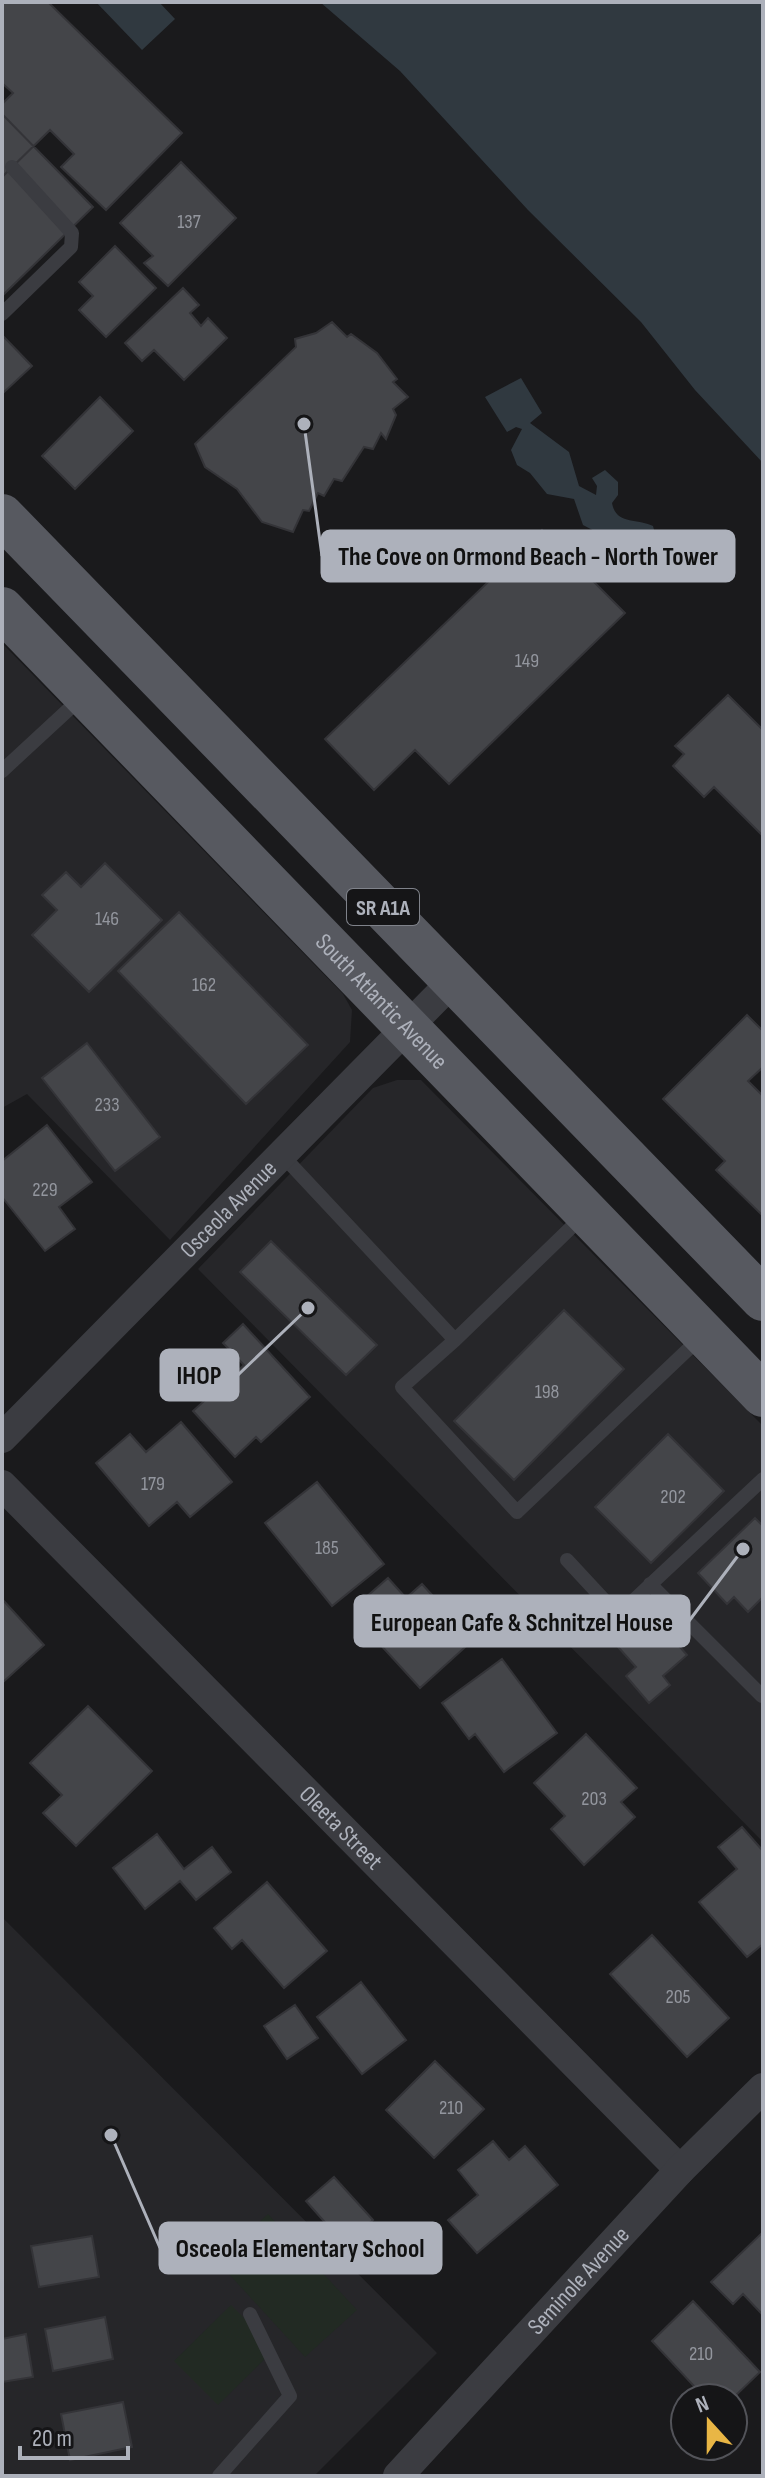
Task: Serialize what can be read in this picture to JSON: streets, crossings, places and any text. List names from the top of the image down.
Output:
{
  "streets": {
    "main road": ["SR A1A", "South Atlantic Avenue"],
    "street": ["Osceola Avenue", "Oleeta Street", "Seminole Avenue"]
  },
  "crossings": [
    ["SR A1A", "Osceola Avenue"],
    ["South Atlantic Avenue", "Osceola Avenue"],
    ["Oleeta Street", "Seminole Avenue"]
  ],
  "places": [
    "The Cove on Ormond Beach - North Tower",
    "IHOP",
    "European Cafe & Schnitzel House",
    "Osceola Elementary School"
  ],
  "house_numbers": [
    "137",
    "149",
    "146",
    "162",
    "233",
    "229",
    "198",
    "179",
    "202",
    "185",
    "203",
    "205",
    "210",
    "210"
  ],
  "scale_bar": "20 m",
  "north": "top"
}
